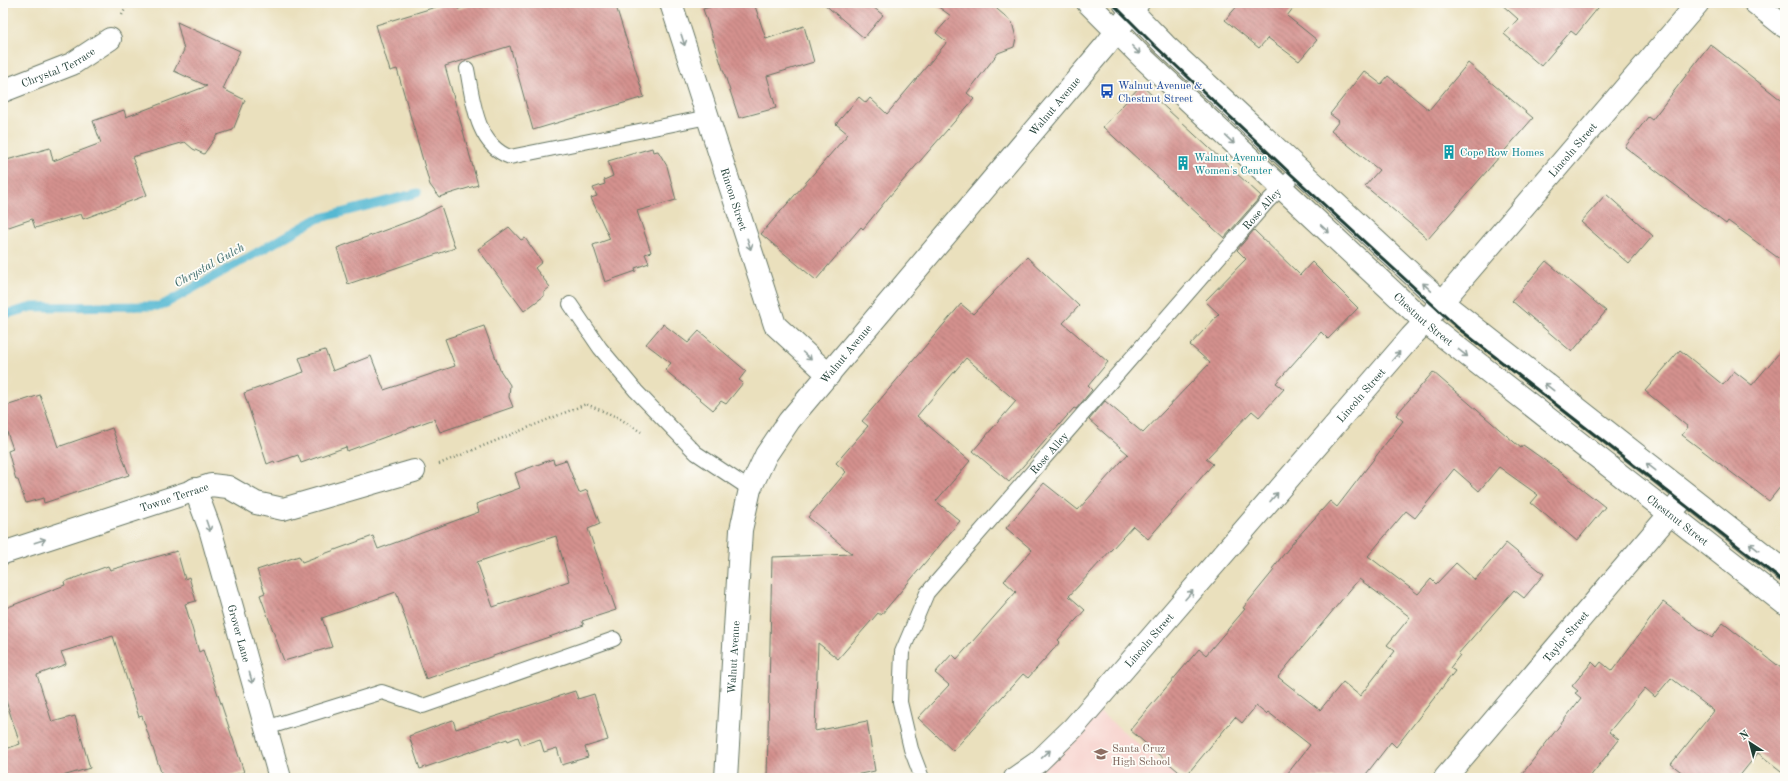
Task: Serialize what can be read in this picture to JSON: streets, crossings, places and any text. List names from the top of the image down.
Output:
{
  "streets": {
    "main road": [
      "Chrystal Terrace",
      "Walnut Avenue",
      "Lincoln Street",
      "Rincon Street",
      "Chestnut Street",
      "Towne Terrace",
      "Grover Lane",
      "Taylor Street"
    ],
    "lane": ["Rose Alley"]
  },
  "crossings": [
    ["Walnut Avenue", "Rincon Street"],
    ["Walnut Avenue", "Chestnut Street"],
    ["Lincoln Street", "Chestnut Street"],
    ["Rose Alley", "Chestnut Street"],
    ["Chestnut Street", "Taylor Street"],
    ["Towne Terrace", "Grover Lane"]
  ],
  "one_way": [
    "Lincoln Street",
    "Rincon Street",
    "Towne Terrace",
    "Grover Lane"
  ],
  "water": ["Chrystal Gulch"],
  "places": {
    "bus stop": ["Walnut Avenue & Chestnut Street"],
    "building": ["Cope Row Homes", "Walnut Avenue Women's Center"],
    "school or university": ["Santa Cruz High School"]
  },
  "north": "top left"
}
